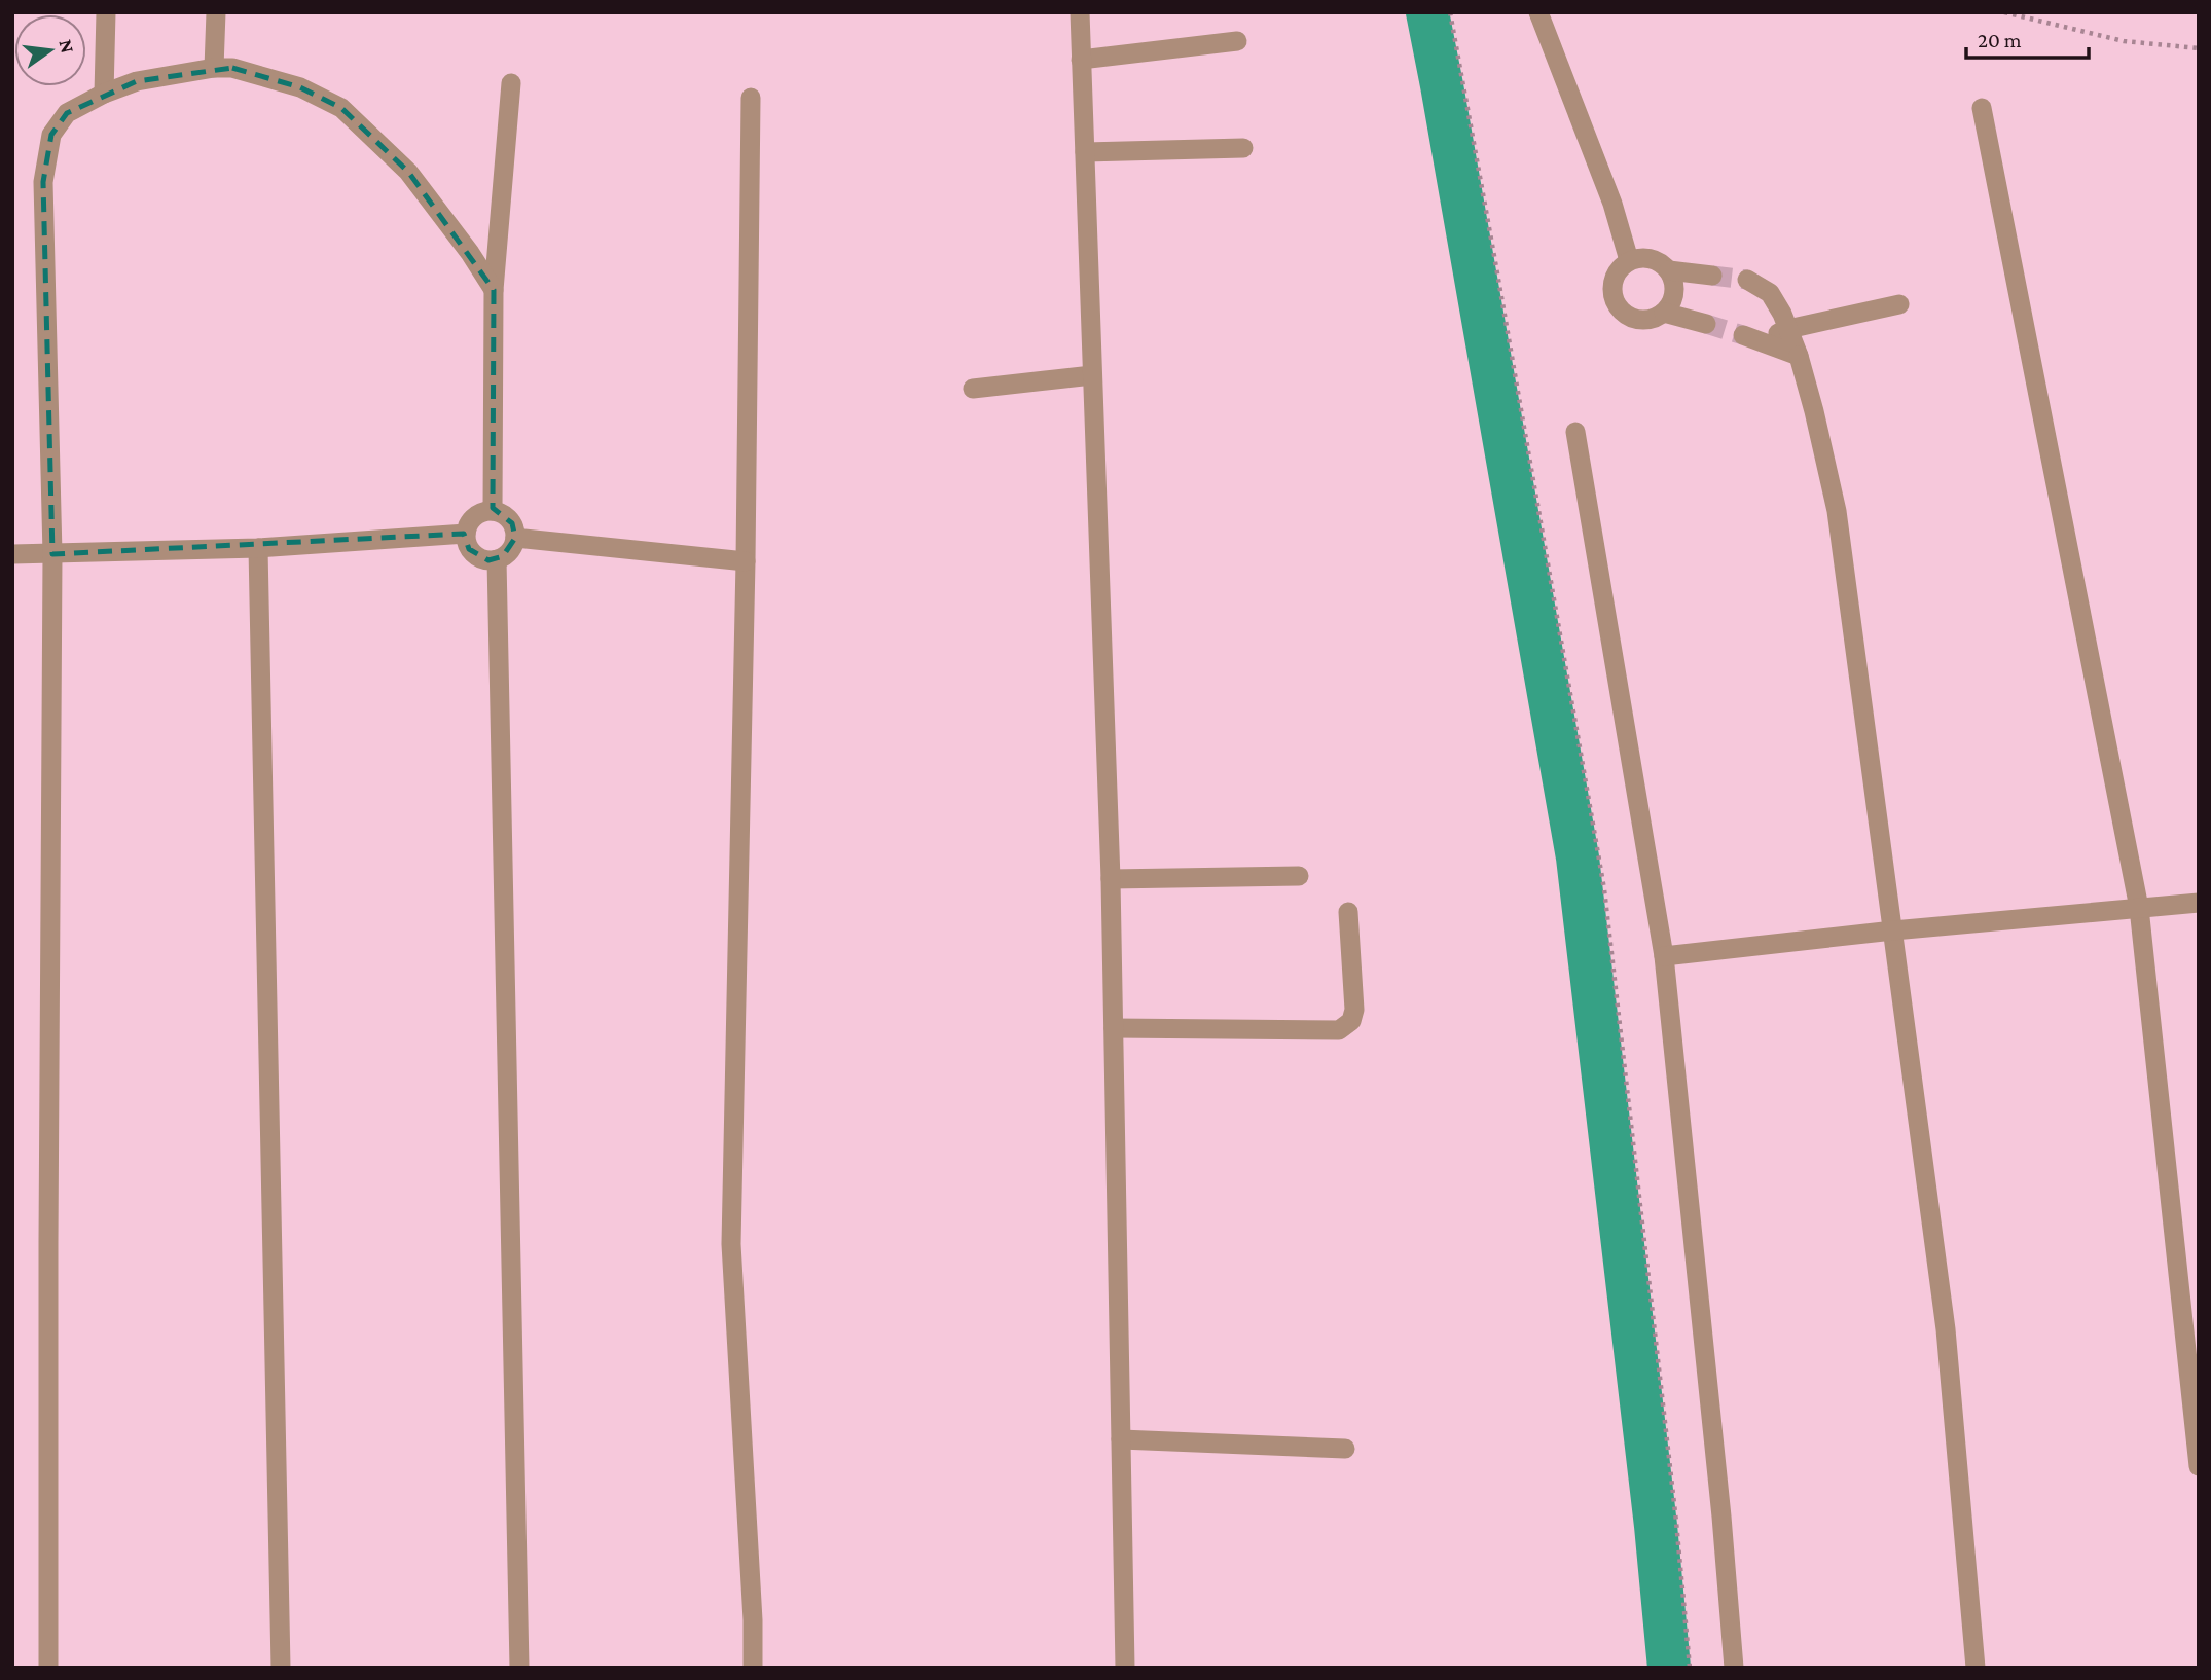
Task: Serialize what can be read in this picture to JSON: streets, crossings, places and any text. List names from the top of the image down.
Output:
{
  "scale_bar": "20 m",
  "north": "right"
}
